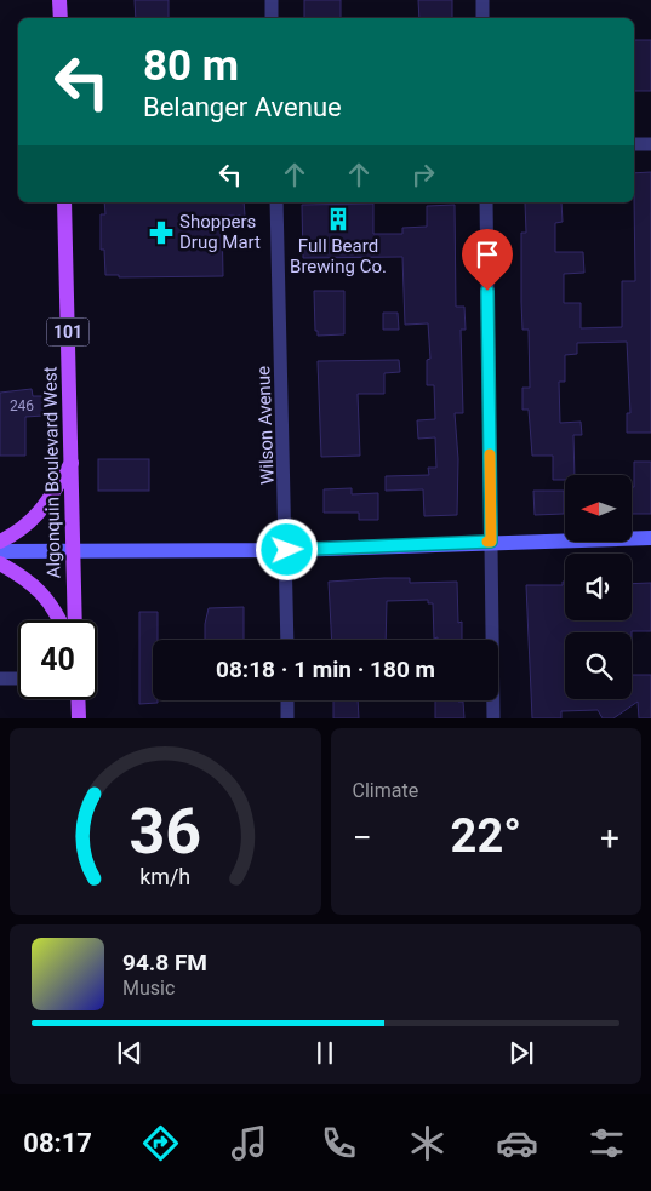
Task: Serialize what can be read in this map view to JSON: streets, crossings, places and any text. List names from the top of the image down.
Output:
{
  "streets": {
    "main road": ["101", "Algonquin Boulevard West"],
    "street": ["Wilson Avenue"]
  },
  "places": {
    "building": ["Full Beard Brewing Co."],
    "pharmacy": ["Shoppers Drug Mart"]
  },
  "house_numbers": ["246"],
  "north": "left",
  "page": {
    "turn": ["80 m", "Belanger Avenue"],
    "limit": "40",
    "trip": "08:18 · 1 min · 180 m",
    "tile": "Climate",
    "heat": ["−", "22°", "+"],
    "song": ["94.8 FM", "Music"],
    "tabs": "08:17",
    "gauge": ["36", "km/h"]
  }
}
